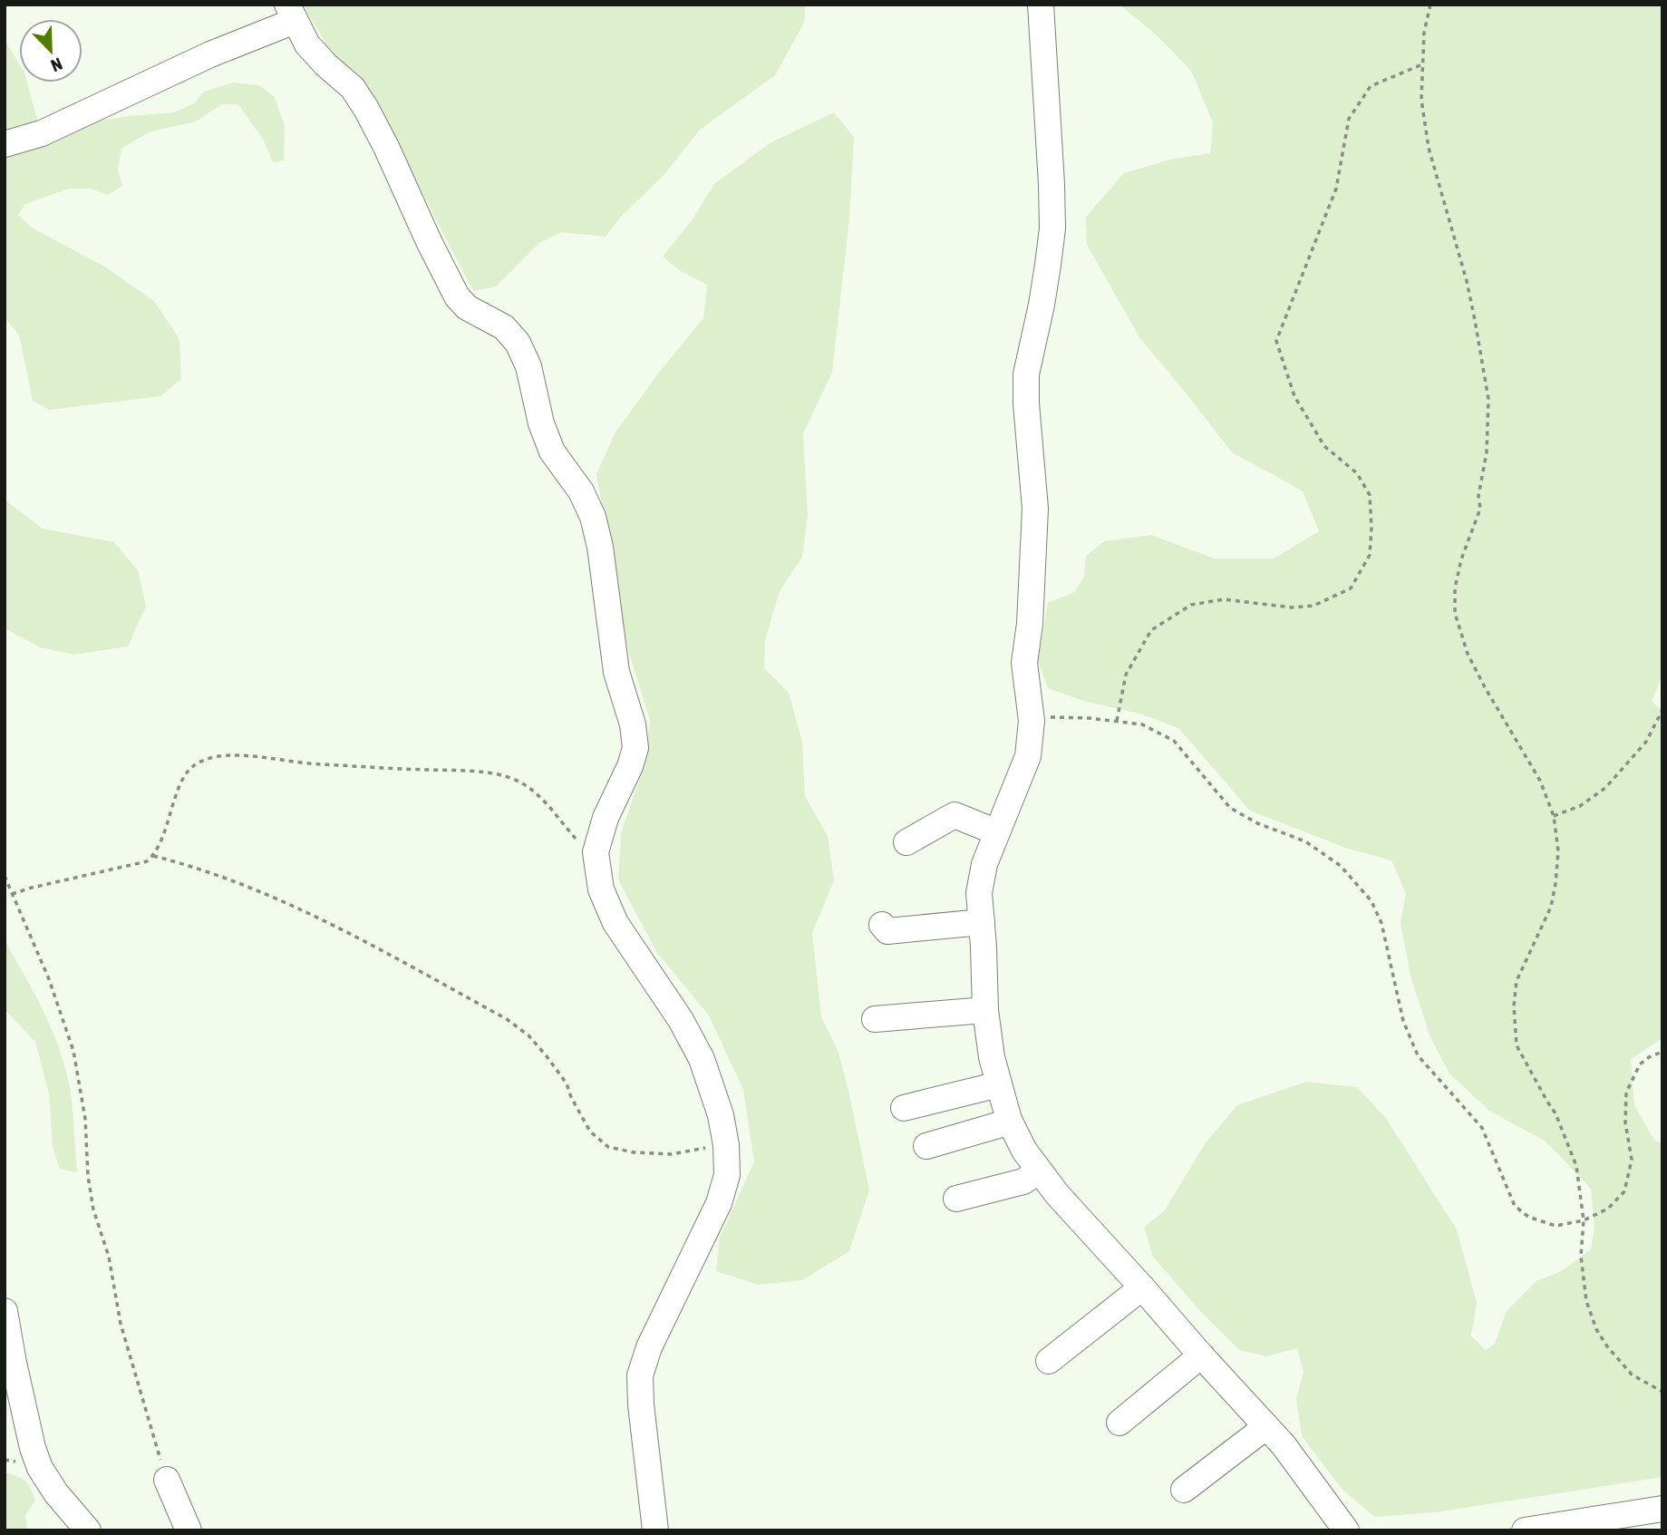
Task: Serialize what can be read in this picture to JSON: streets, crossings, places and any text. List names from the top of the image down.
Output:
{
  "north": "bottom right"
}
